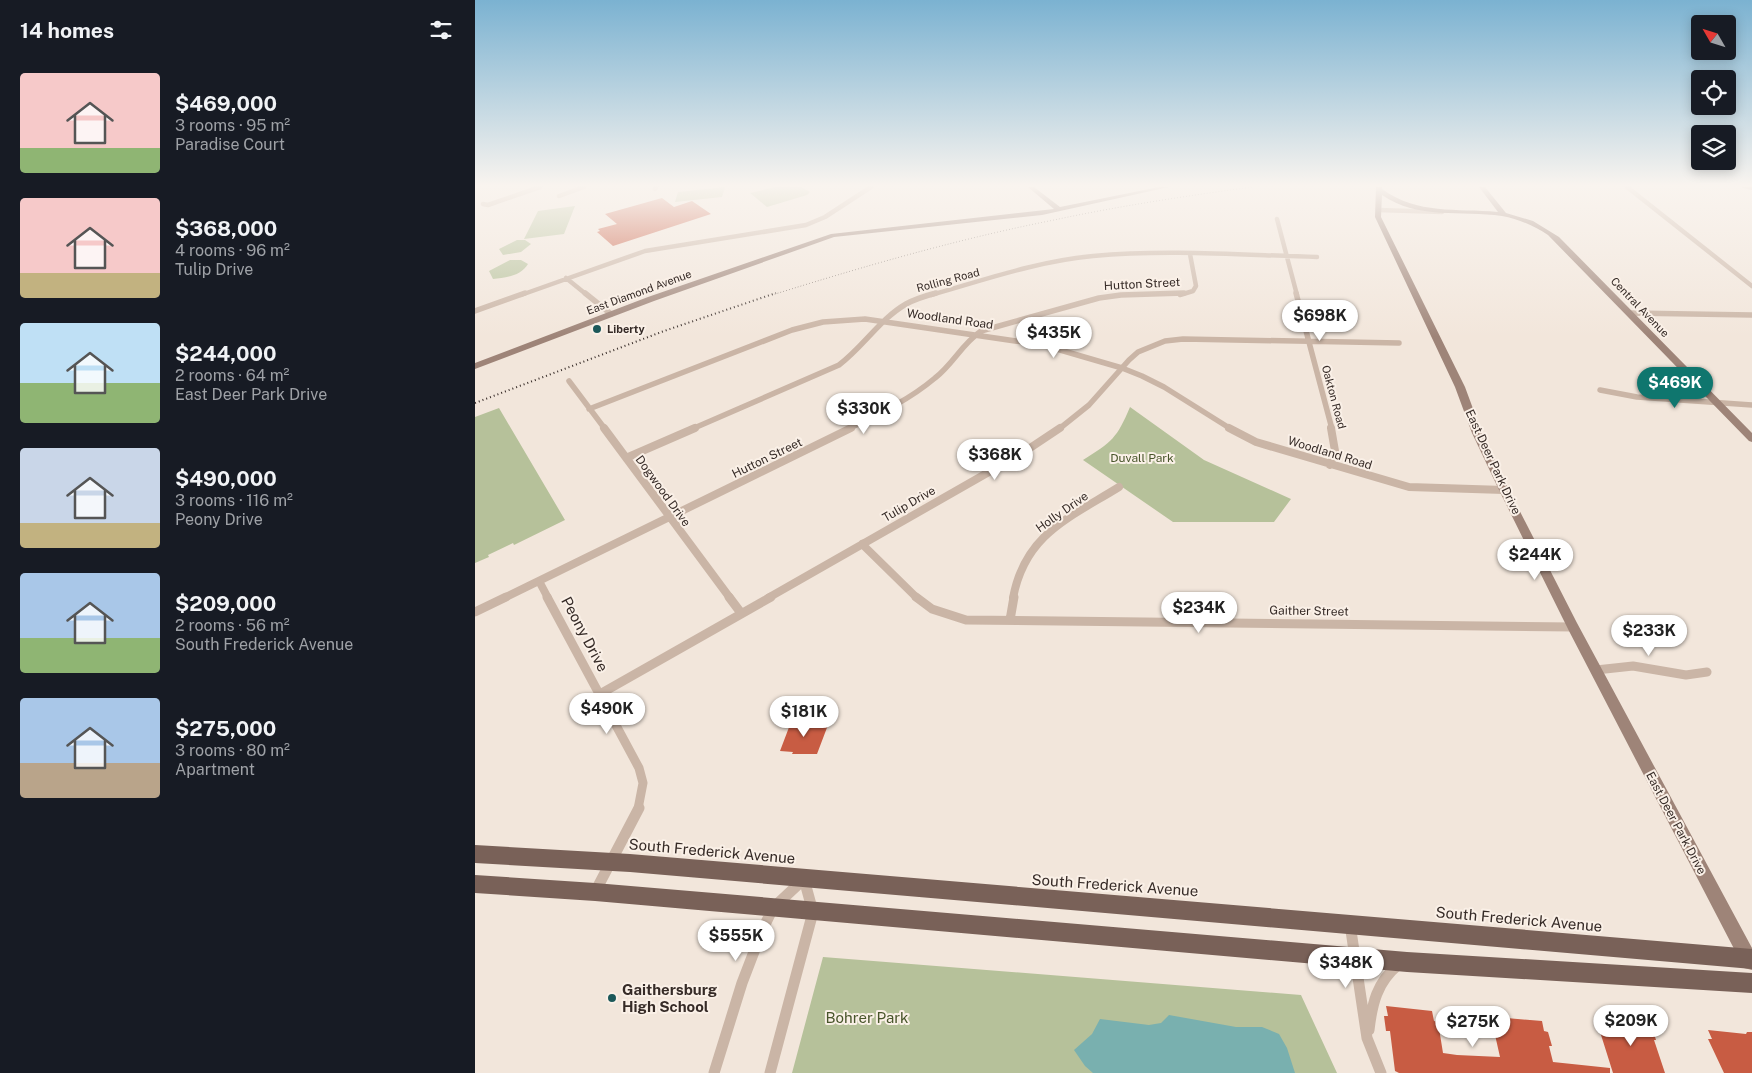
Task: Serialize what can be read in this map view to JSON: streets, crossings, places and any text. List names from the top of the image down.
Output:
{
  "streets": {
    "main road": ["South Frederick Avenue"],
    "street": [
      "Rolling Road",
      "Hutton Street",
      "East Diamond Avenue",
      "Central Avenue",
      "Woodland Road",
      "Oakton Road",
      "East Deer Park Drive",
      "Dogwood Drive",
      "Tulip Drive",
      "Holly Drive",
      "Gaither Street",
      "Peony Drive"
    ]
  },
  "crossings": [
    ["Rolling Road", "Hutton Street"],
    ["Rolling Road", "Woodland Road"],
    ["Rolling Road", "Oakton Road"],
    ["Rolling Road", "Dogwood Drive"],
    ["Hutton Street", "Woodland Road"],
    ["Hutton Street", "Dogwood Drive"],
    ["Hutton Street", "Peony Drive"],
    ["Woodland Road", "Oakton Road"],
    ["Woodland Road", "East Deer Park Drive"],
    ["Woodland Road", "Dogwood Drive"],
    ["Woodland Road", "Tulip Drive"],
    ["Oakton Road", "Tulip Drive"],
    ["East Deer Park Drive", "Gaither Street"],
    ["East Deer Park Drive", "South Frederick Avenue"],
    ["Dogwood Drive", "Tulip Drive"],
    ["Tulip Drive", "Gaither Street"],
    ["Tulip Drive", "Peony Drive"],
    ["Holly Drive", "Gaither Street"],
    ["Peony Drive", "South Frederick Avenue"]
  ],
  "parks": ["Duvall Park", "Bohrer Park"],
  "places": ["Liberty", "Gaithersburg High School"],
  "north": "top left",
  "page": {
    "heading": "14 homes",
    "list": [
      {
        "name": "$469,000",
        "note": "3 rooms · 95 m² · Paradise Court"
      },
      {
        "name": "$368,000",
        "note": "4 rooms · 96 m² · Tulip Drive"
      },
      {
        "name": "$244,000",
        "note": "2 rooms · 64 m² · East Deer Park Drive"
      },
      {
        "name": "$490,000",
        "note": "3 rooms · 116 m² · Peony Drive"
      },
      {
        "name": "$209,000",
        "note": "2 rooms · 56 m² · South Frederick Avenue"
      },
      {
        "name": "$275,000",
        "note": "3 rooms · 80 m² · Apartment"
      }
    ],
    "price": [
      "$698K",
      "$435K",
      "$469K",
      "$330K",
      "$368K",
      "$244K",
      "$234K",
      "$233K",
      "$490K",
      "$181K",
      "$555K",
      "$348K",
      "$209K",
      "$275K"
    ]
  }
}
